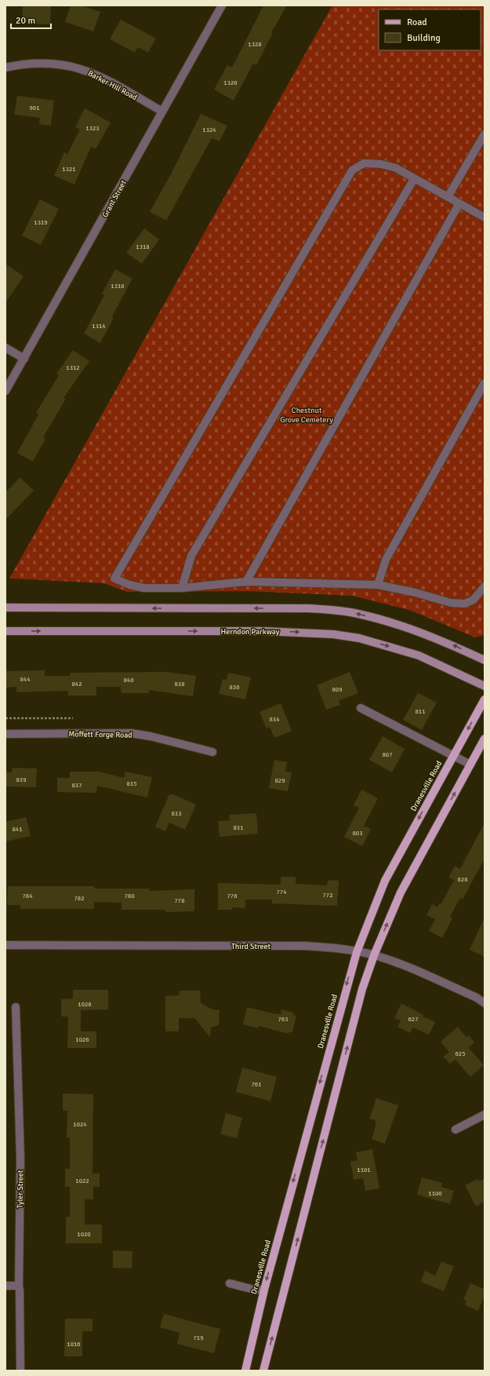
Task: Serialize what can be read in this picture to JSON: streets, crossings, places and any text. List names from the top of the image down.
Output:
{
  "streets": {
    "main road": ["Herndon Parkway", "Dranesville Road"],
    "street": [
      "Barker Hill Road",
      "Grant Street",
      "Moffett Forge Road",
      "Third Street",
      "Tyler Street"
    ]
  },
  "crossings": [
    ["Barker Hill Road", "Grant Street"],
    ["Dranesville Road", "Third Street"]
  ],
  "parks": ["Chestnut Grove Cemetery"],
  "house_numbers": [
    "1328",
    "1326",
    "901",
    "1323",
    "1324",
    "1321",
    "1319",
    "1318",
    "1316",
    "1314",
    "1312",
    "844",
    "840",
    "842",
    "838",
    "836",
    "809",
    "811",
    "834",
    "807",
    "839",
    "829",
    "835",
    "837",
    "833",
    "831",
    "841",
    "803",
    "628",
    "774",
    "772",
    "784",
    "780",
    "776",
    "782",
    "778",
    "1028",
    "763",
    "627",
    "1026",
    "625",
    "761",
    "1024",
    "1101",
    "1022",
    "1100",
    "1020",
    "719",
    "1016"
  ],
  "legend": ["Road", "Building"],
  "scale_bar": "20 m"
}
